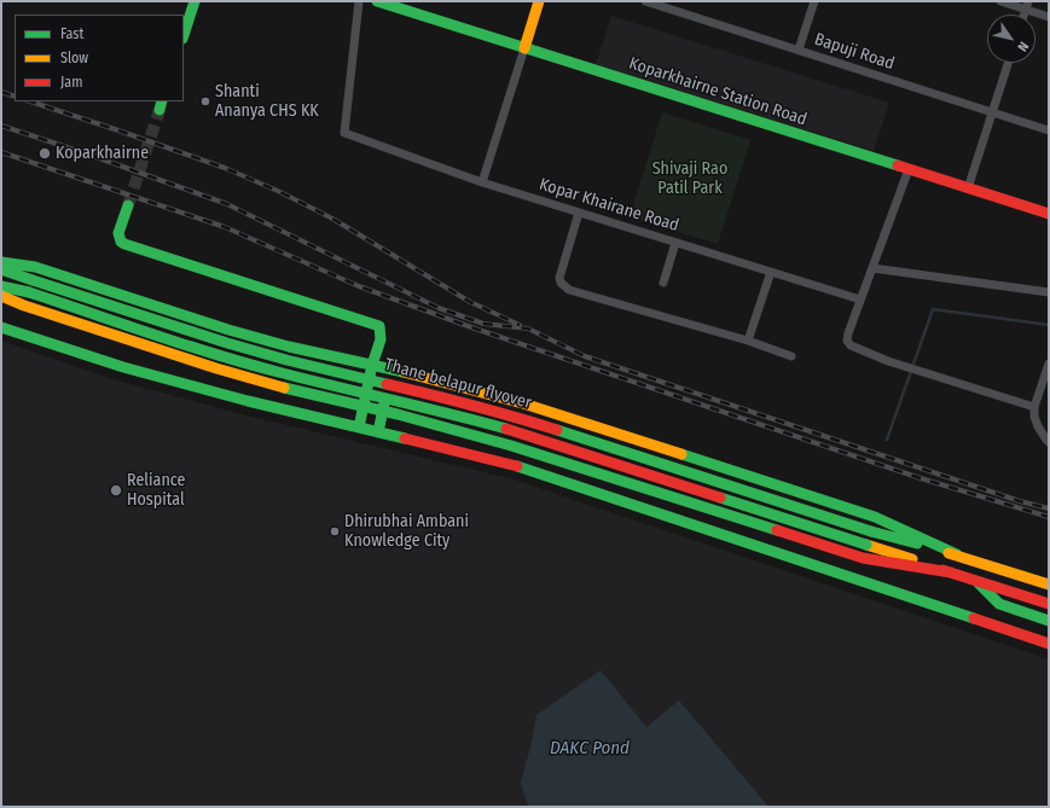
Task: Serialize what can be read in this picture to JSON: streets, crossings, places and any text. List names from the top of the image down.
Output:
{
  "streets": {
    "main road": ["Koparkhairne Station Road", "Thane belapur flyover"],
    "street": ["Bapuji Road", "Kopar Khairane Road"]
  },
  "water": ["DAKC Pond"],
  "parks": ["Shivaji Rao Patil Park"],
  "places": [
    "Shanti Ananya CHS KK",
    "Koparkhairne",
    "Reliance Hospital",
    "Dhirubhai Ambani Knowledge City"
  ],
  "legend": ["Fast", "Slow", "Jam"],
  "north": "bottom right"
}
